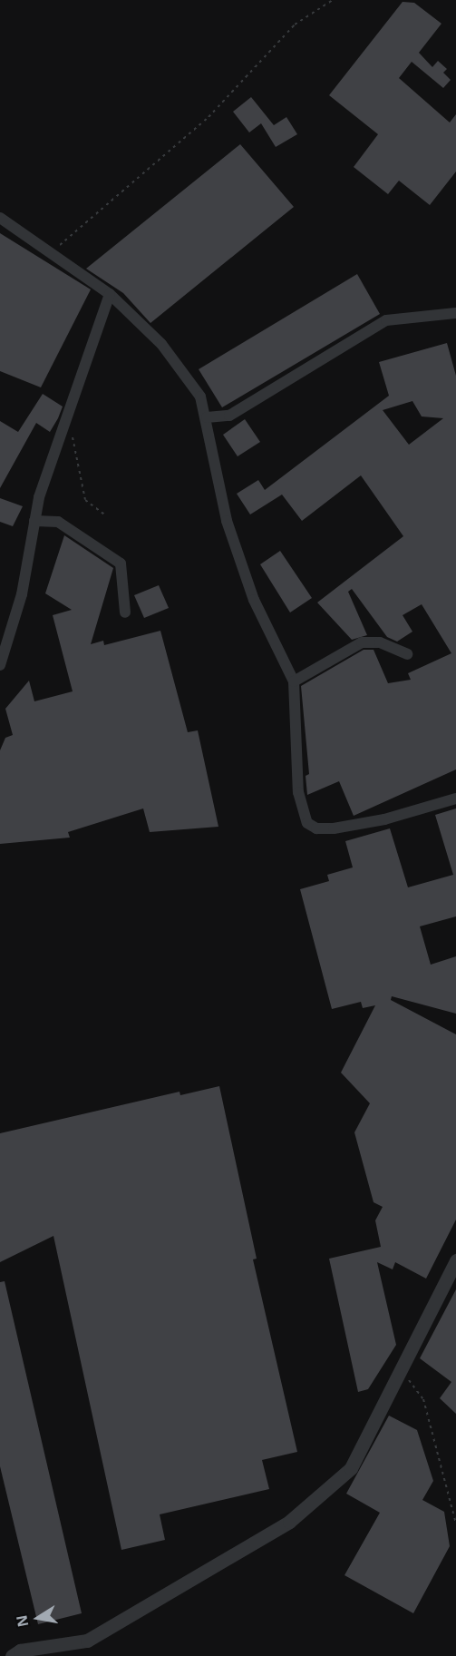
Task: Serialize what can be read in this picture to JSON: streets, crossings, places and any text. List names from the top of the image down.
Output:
{
  "north": "left"
}
